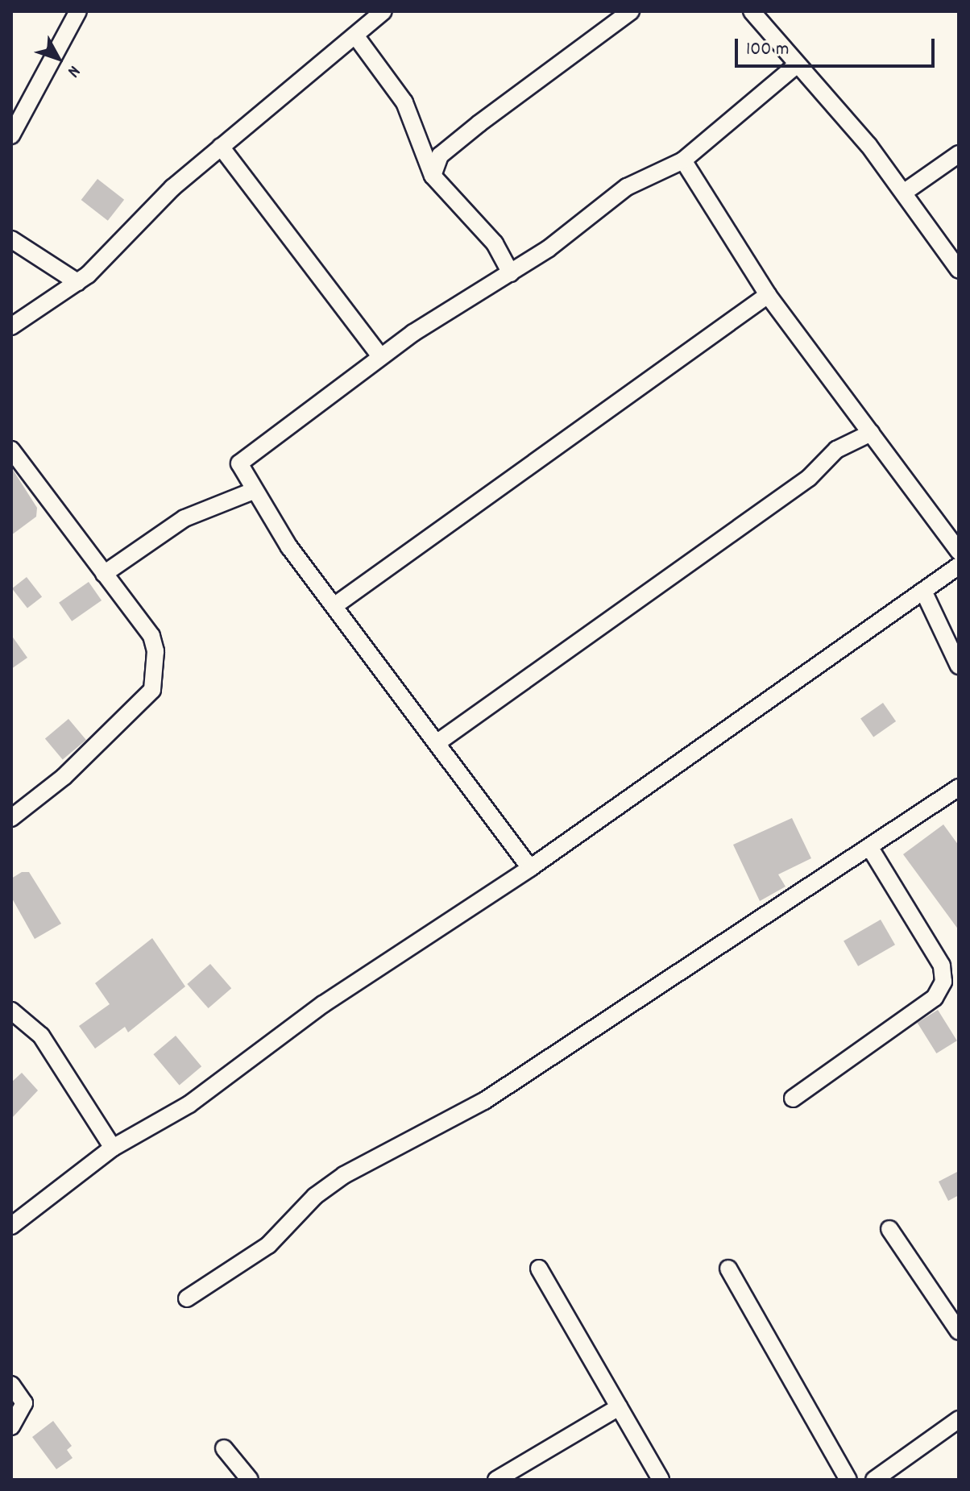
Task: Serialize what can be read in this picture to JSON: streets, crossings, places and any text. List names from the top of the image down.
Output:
{
  "scale_bar": "100 m",
  "north": "bottom right"
}
